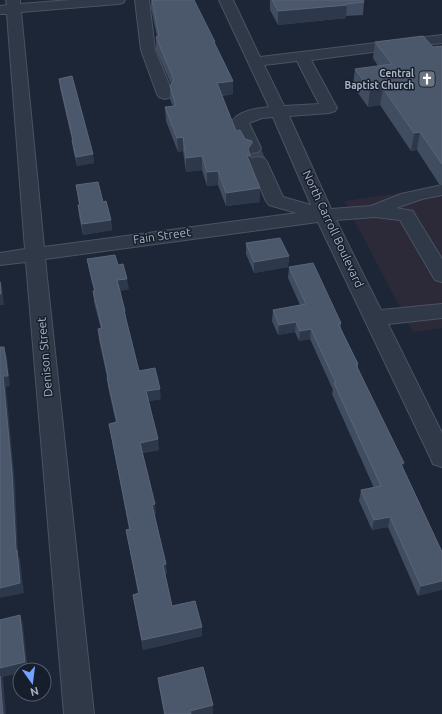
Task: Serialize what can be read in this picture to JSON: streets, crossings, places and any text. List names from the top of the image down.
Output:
{
  "streets": {
    "street": ["North Carroll Boulevard", "Fain Street", "Denison Street"]
  },
  "crossings": [
    ["North Carroll Boulevard", "Fain Street"],
    ["Fain Street", "Denison Street"]
  ],
  "places": {
    "church": ["Central Baptist Church"]
  },
  "north": "bottom"
}
